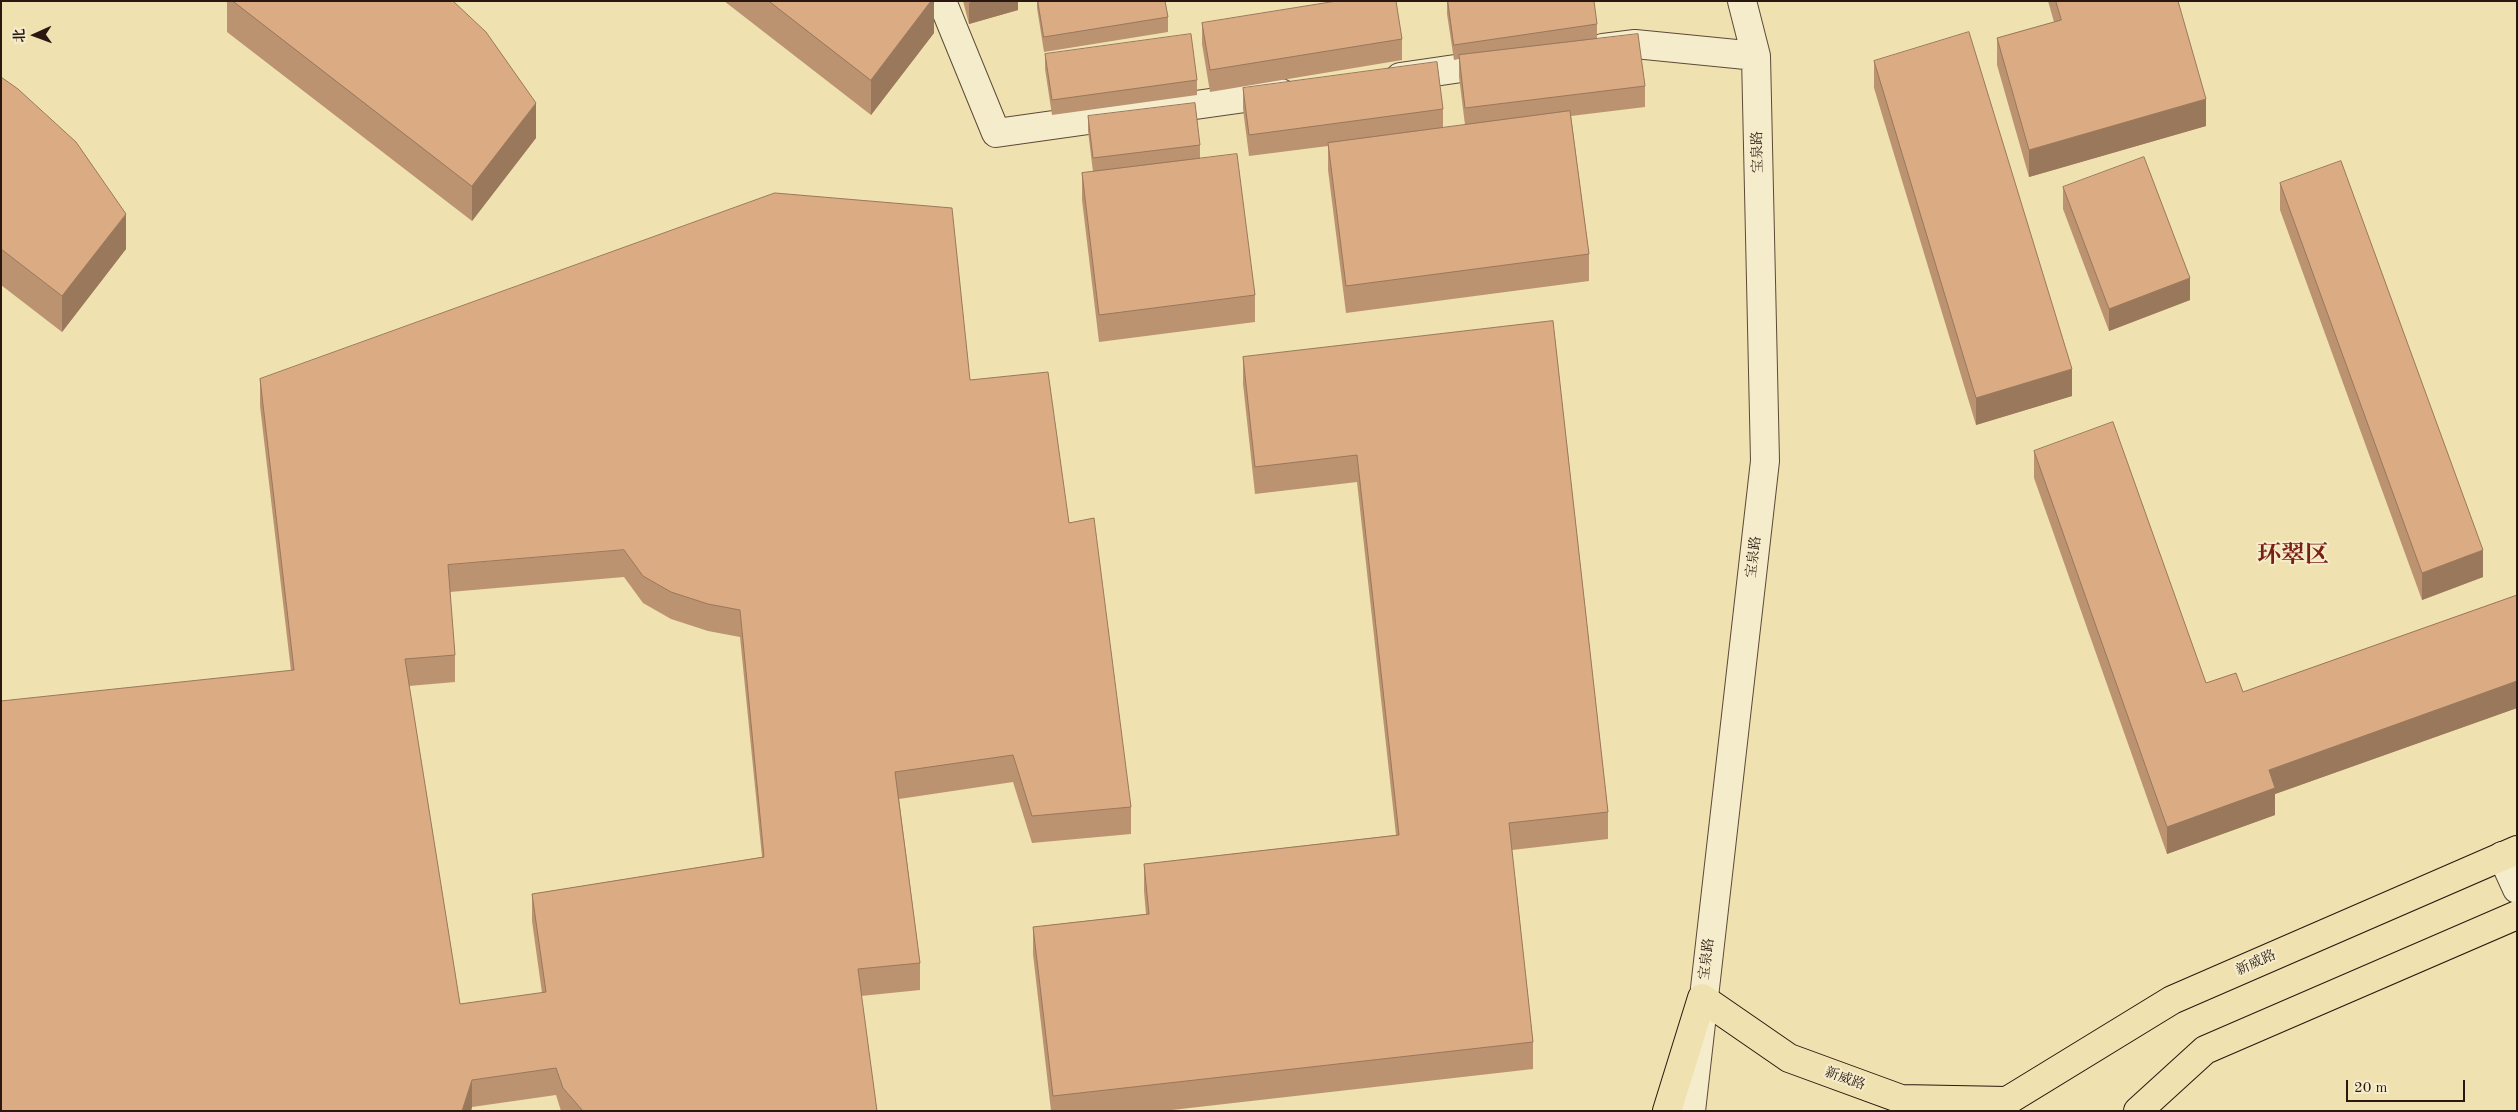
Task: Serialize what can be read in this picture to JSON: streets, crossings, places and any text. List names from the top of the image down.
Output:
{
  "streets": {
    "main road": ["新威路"],
    "street": ["宝泉路"]
  },
  "crossings": [
    ["宝泉路", "新威路"]
  ],
  "districts": ["环翠区"],
  "scale_bar": "20 m",
  "north": "left"
}
